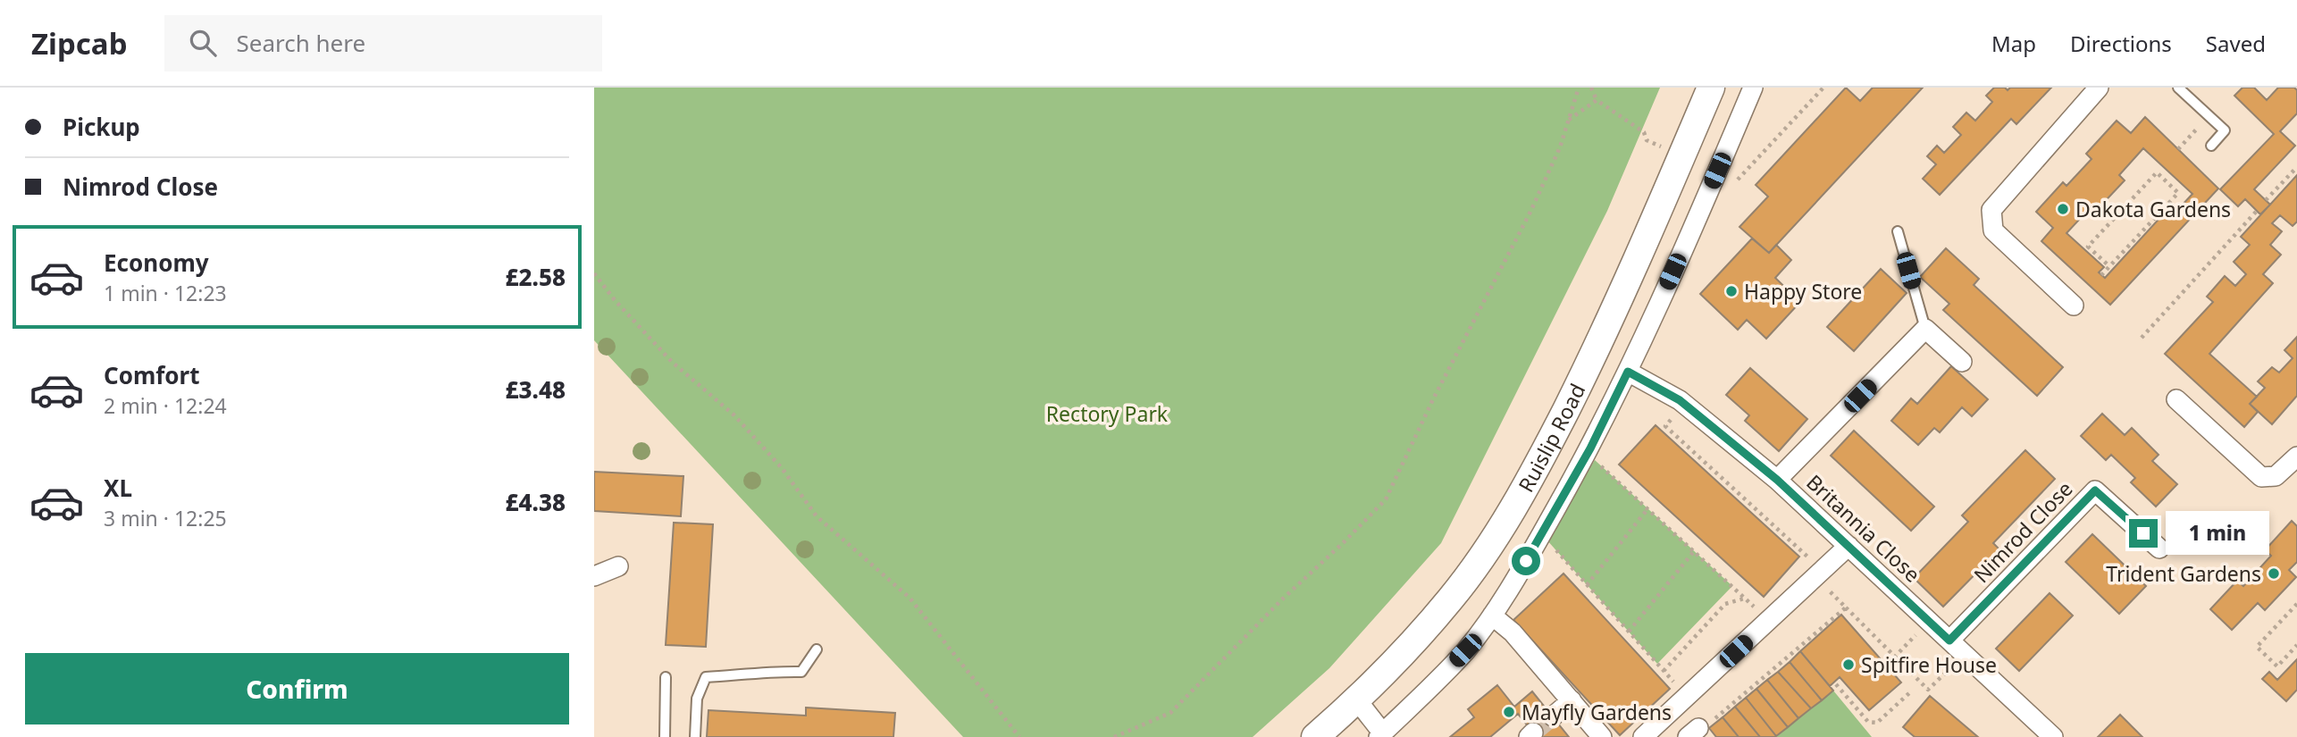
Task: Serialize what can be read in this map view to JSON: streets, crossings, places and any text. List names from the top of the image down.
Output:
{
  "streets": {
    "main road": ["Ruislip Road"],
    "street": ["Britannia Close", "Nimrod Close"]
  },
  "crossings": [
    ["Britannia Close", "Nimrod Close"]
  ],
  "parks": ["Rectory Park"],
  "places": [
    "Dakota Gardens",
    "Happy Store",
    "Trident Gardens",
    "Spitfire House",
    "Mayfly Gardens"
  ],
  "page": {
    "header": "Zipcab",
    "search": "Search here",
    "nav": ["Map", "Directions", "Saved"],
    "banner": ["Pickup", "Nimrod Close"],
    "list": [
      {
        "name": "Economy",
        "note": "1 min · 12:23",
        "value": "£2.58"
      },
      {
        "name": "Comfort",
        "note": "2 min · 12:24",
        "value": "£3.48"
      },
      {
        "name": "XL",
        "note": "3 min · 12:25",
        "value": "£4.38"
      }
    ],
    "bubble": "1 min",
    "buttons": "Confirm"
  }
}
